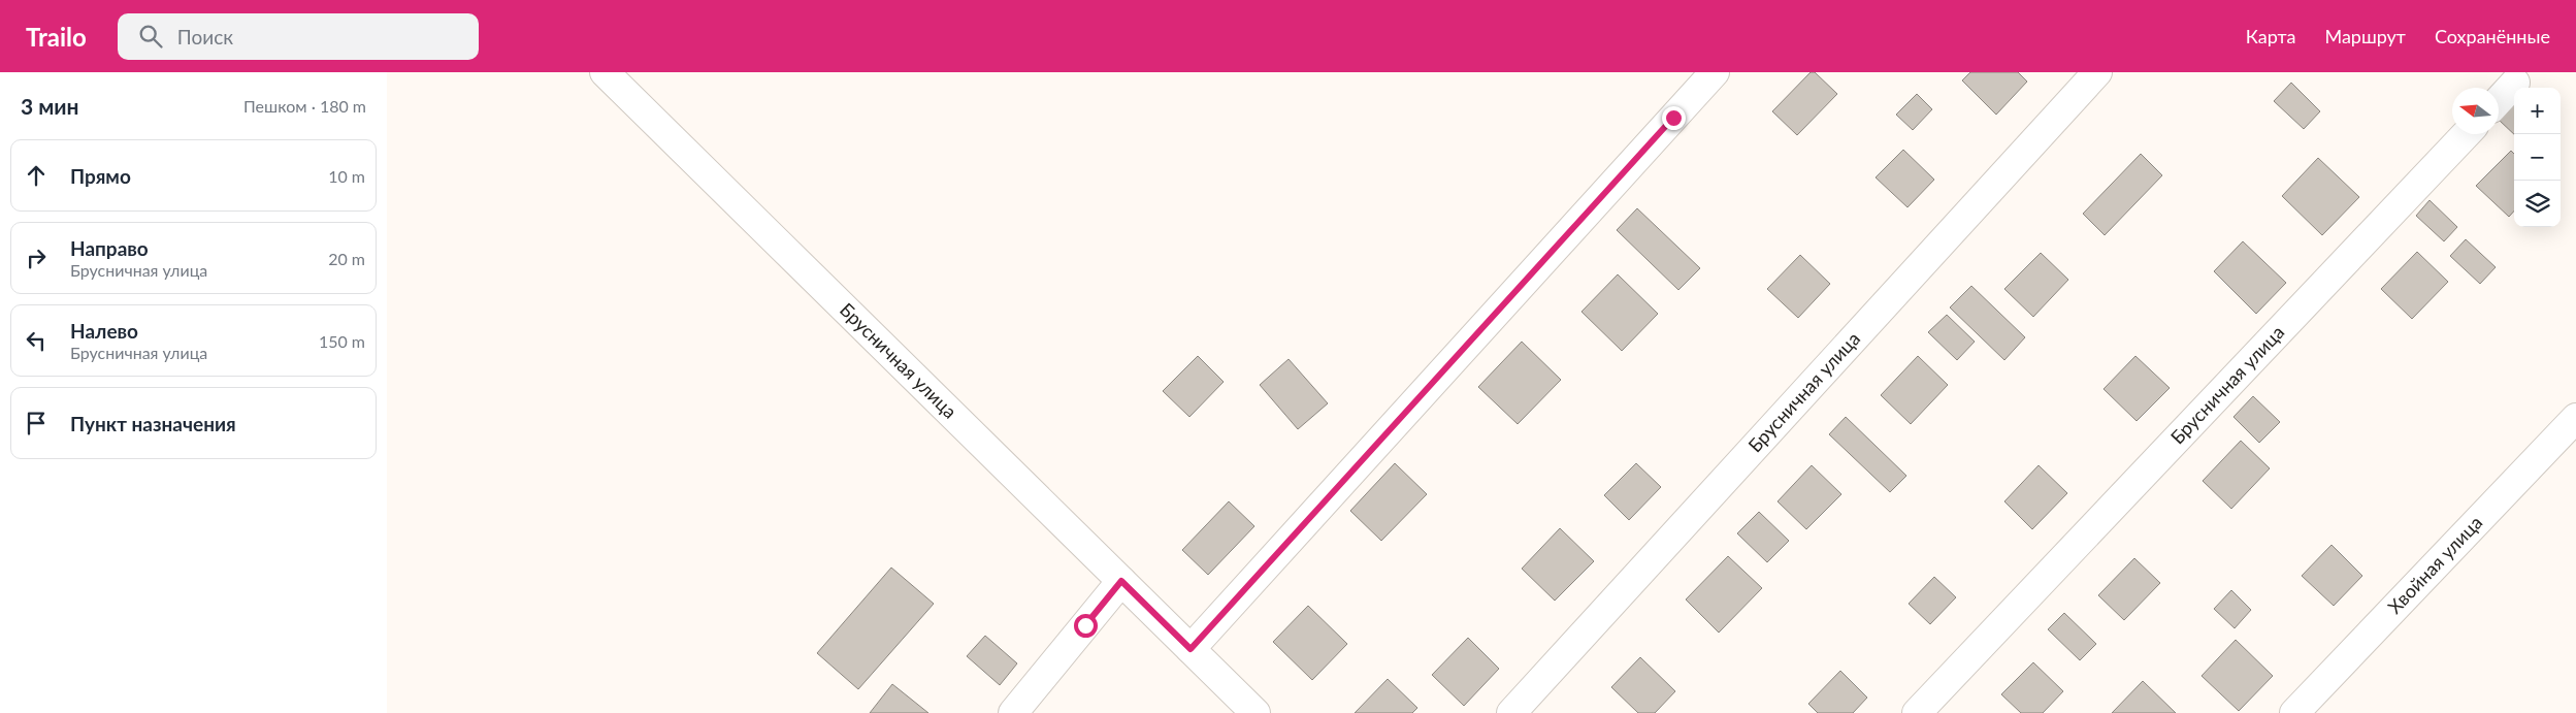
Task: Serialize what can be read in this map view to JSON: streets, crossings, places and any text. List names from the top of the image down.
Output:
{
  "streets": {
    "street": ["Брусничная улица", "Хвойная улица"]
  },
  "north": "left",
  "page": {
    "header": "Trailo",
    "search": "Поиск",
    "nav": ["Карта", "Маршрут", "Сохранённые"],
    "heading": ["3 мин", "Пешком · 180 m"],
    "map_buttons": ["+", "−"],
    "list": [
      ["Прямо", "10 m"],
      ["Направо", "Брусничная улица", "20 m"],
      ["Налево", "Брусничная улица", "150 m"],
      "Пункт назначения"
    ]
  }
}
